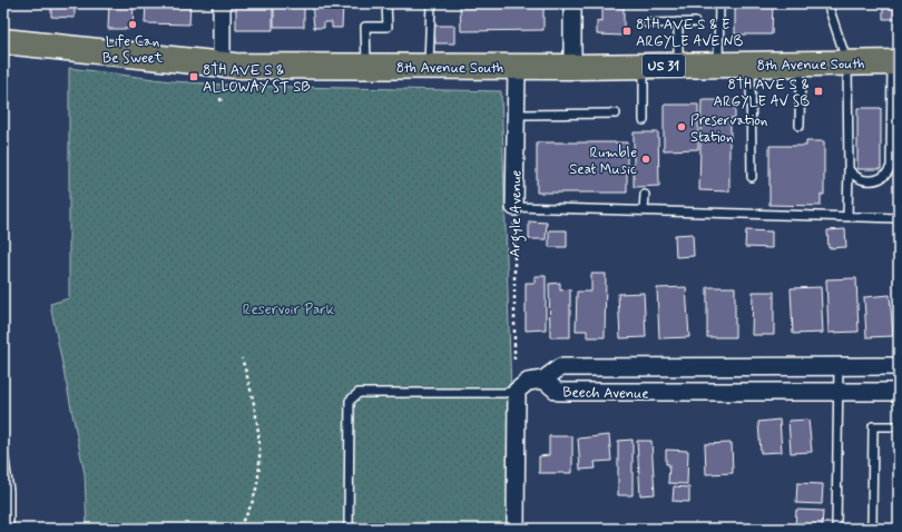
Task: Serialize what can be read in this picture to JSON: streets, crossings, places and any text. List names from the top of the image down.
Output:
{
  "streets": {
    "main road": ["8th Avenue South", "US 31"],
    "street": ["Argyle Avenue", "Beech Avenue"]
  },
  "crossings": [
    ["8th Avenue South", "Argyle Avenue"]
  ],
  "parks": ["Reservoir Park"],
  "places": {
    "other": ["Life Can Be Sweet", "Preservation Station", "Rumble Seat Music"],
    "transit": ["8TH AVE S & E ARGYLE AVE NB", "8TH AVE S & ALLOWAY ST SB", "8TH AVE S & ARGYLE AV SB"]
  }
}
